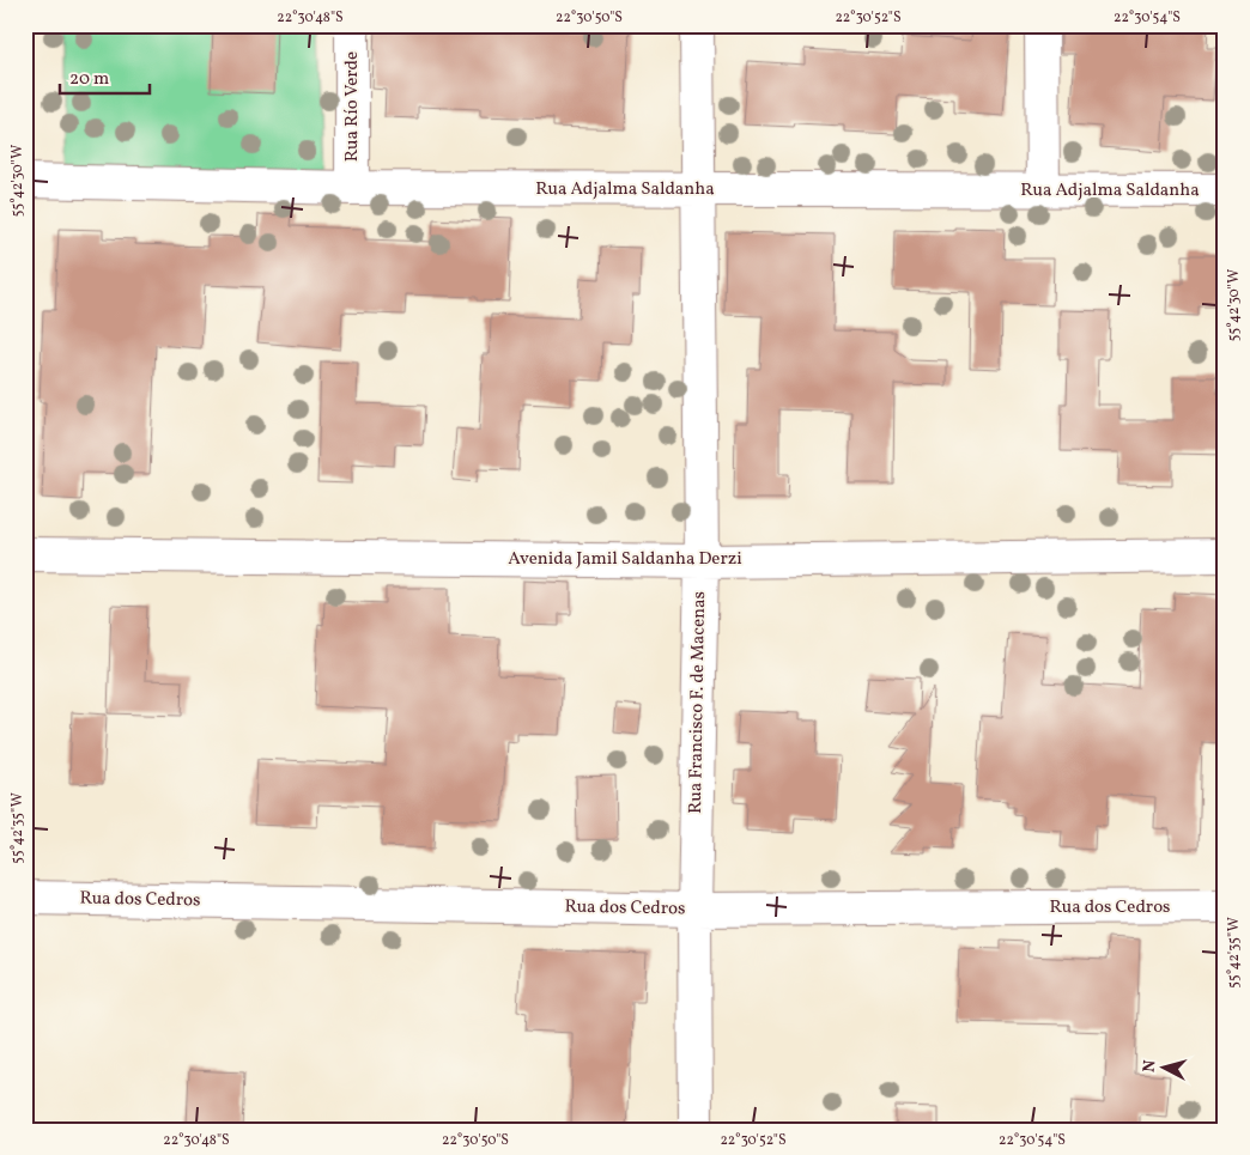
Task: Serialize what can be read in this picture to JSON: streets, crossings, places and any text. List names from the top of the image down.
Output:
{
  "streets": {
    "street": [
      "Rua Río Verde",
      "Rua Adjalma Saldanha",
      "Avenida Jamil Saldanha Derzi",
      "Rua Francisco F. de Macenas",
      "Rua dos Cedros"
    ]
  },
  "crossings": [
    ["Rua Río Verde", "Rua Adjalma Saldanha"],
    ["Rua Adjalma Saldanha", "Rua Francisco F. de Macenas"],
    ["Avenida Jamil Saldanha Derzi", "Rua Francisco F. de Macenas"],
    ["Rua Francisco F. de Macenas", "Rua dos Cedros"]
  ],
  "scale_bar": "20 m",
  "north": "left",
  "coordinates": [
    "22°30'48\"S",
    "22°30'50\"S",
    "22°30'52\"S",
    "22°30'54\"S",
    "55°42'30\"W",
    "55°42'35\"W"
  ]
}
